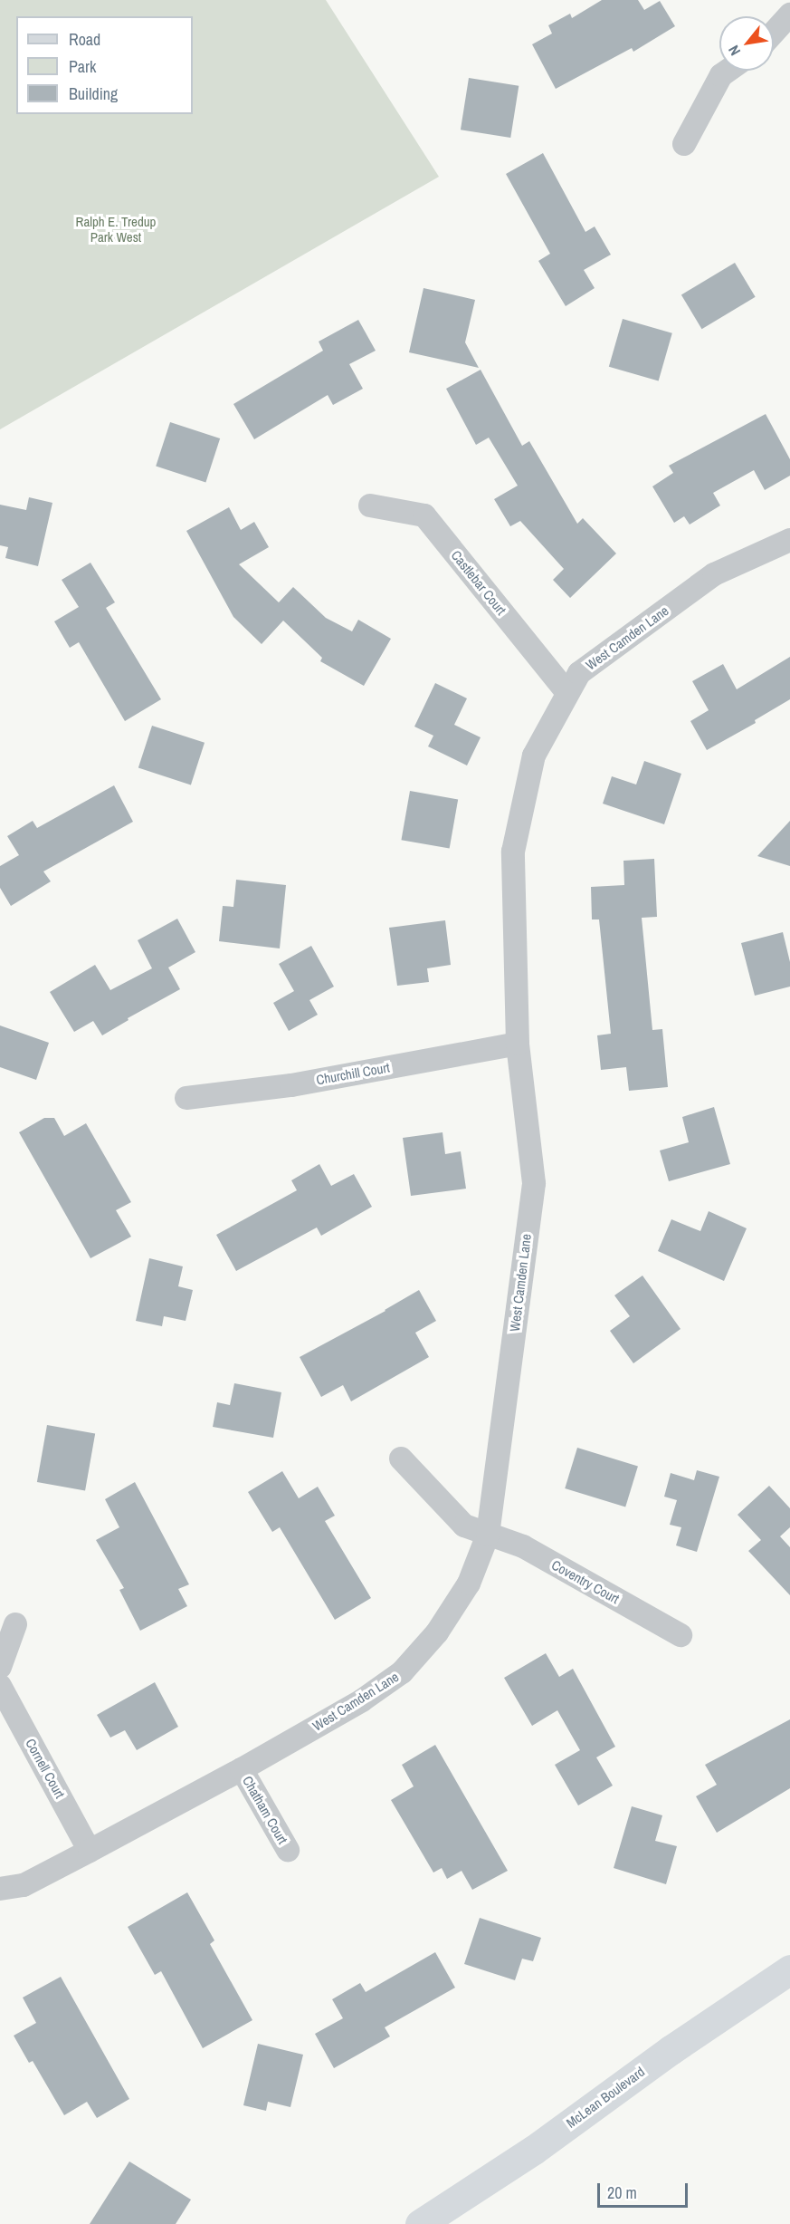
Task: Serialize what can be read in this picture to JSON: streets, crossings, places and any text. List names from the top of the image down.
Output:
{
  "streets": {
    "main road": ["McLean Boulevard"],
    "street": [
      "Castlebar Court",
      "West Camden Lane",
      "Churchill Court",
      "Coventry Court",
      "Cornell Court",
      "Chatham Court"
    ]
  },
  "crossings": [
    ["Castlebar Court", "West Camden Lane"],
    ["West Camden Lane", "Churchill Court"],
    ["West Camden Lane", "Coventry Court"],
    ["West Camden Lane", "Cornell Court"],
    ["West Camden Lane", "Chatham Court"]
  ],
  "parks": ["Ralph E. Tredup Park West"],
  "legend": ["Road", "Park", "Building"],
  "scale_bar": "20 m",
  "north": "bottom left"
}
